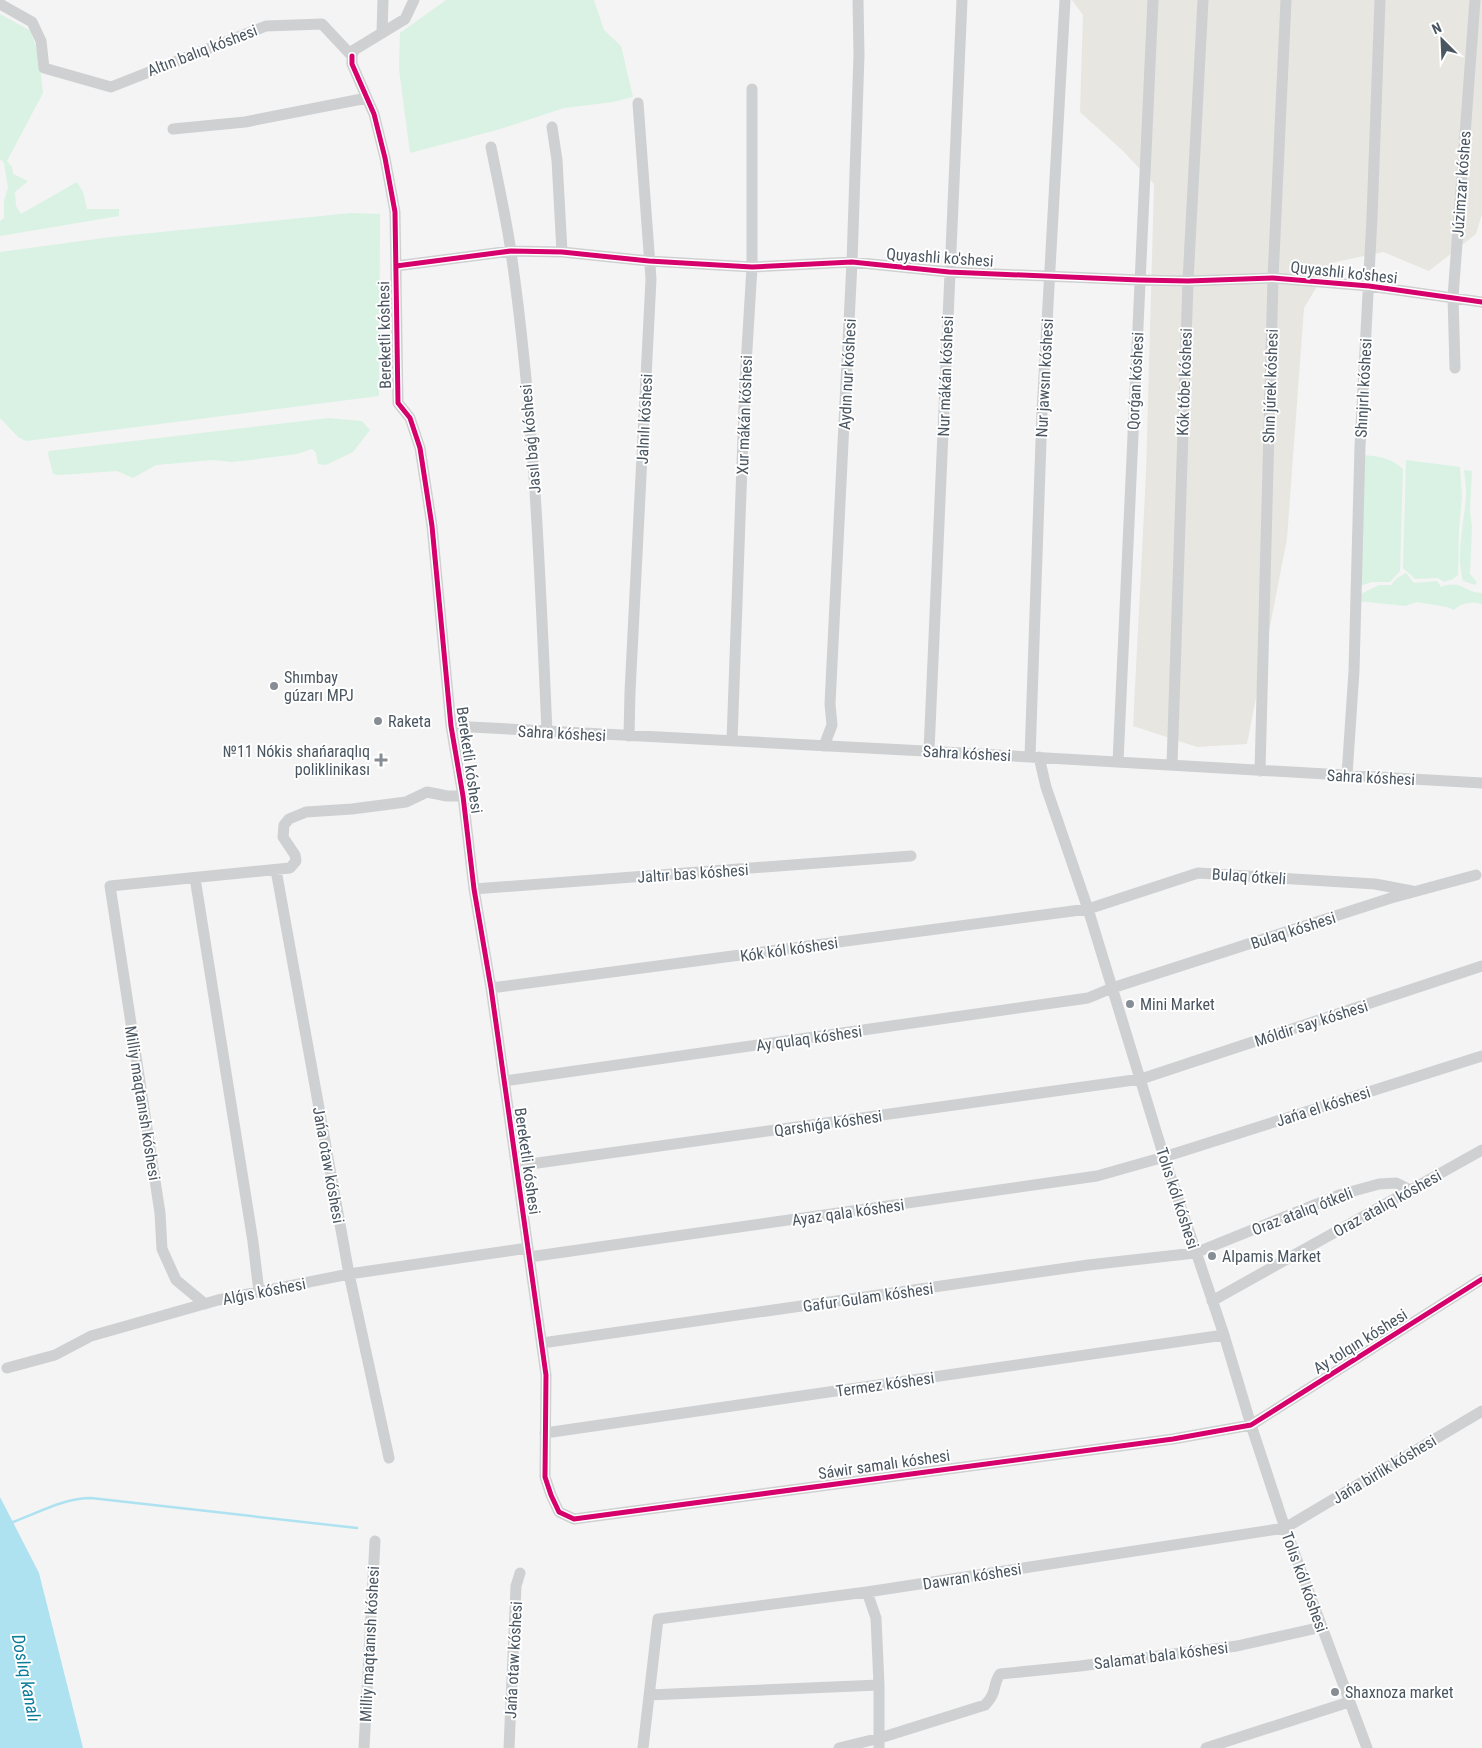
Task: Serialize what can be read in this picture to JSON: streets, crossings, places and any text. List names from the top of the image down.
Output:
{
  "streets": {
    "street": [
      "Altın balıq kóshesi",
      "Júzimzar kóshes",
      "Quyashli ko'shesi",
      "Bereketli kóshesi",
      "Aydın nur kóshesi",
      "Nur mákán kóshesi",
      "Nur jawsın kóshesi",
      "Qorǵan kóshesi",
      "Kók tóbe kóshesi",
      "Shın júrek kóshesi",
      "Shınjırlı kóshesi",
      "Xur mákán kóshesi",
      "Jalnılı kóshesi",
      "Jasıl baǵ kóshesi",
      "Sahra kóshesi",
      "Jaltır bas kóshesi",
      "Bulaq ótkeli",
      "Bulaq kóshesi",
      "Kók kól kóshesi",
      "Móldir say kóshesi",
      "Ay qulaq kóshesi",
      "Milliy maqtanısh kóshesi",
      "Jańa el kóshesi",
      "Qarshıǵa kóshesi",
      "Jańa otaw kóshesi",
      "Tolıs kól kóshesi",
      "Oraz atalıq kóshesi",
      "Oraz atalıq ótkeli",
      "Ayaz qala kóshesi",
      "Alǵıs kóshesi",
      "Gafur Gulam kóshesi",
      "Ay tolqın kóshesi",
      "Termez kóshesi",
      "Sáwir samalı kóshesi",
      "Jańa birlik kóshesi",
      "Dawran kóshesi",
      "Salamat bala kóshesi"
    ]
  },
  "crossings": [
    ["Altın balıq kóshesi", "Bereketli kóshesi"],
    ["Júzimzar kóshes", "Quyashli ko'shesi"],
    ["Quyashli ko'shesi", "Bereketli kóshesi"],
    ["Quyashli ko'shesi", "Aydın nur kóshesi"],
    ["Quyashli ko'shesi", "Nur mákán kóshesi"],
    ["Quyashli ko'shesi", "Nur jawsın kóshesi"],
    ["Quyashli ko'shesi", "Qorǵan kóshesi"],
    ["Quyashli ko'shesi", "Kók tóbe kóshesi"],
    ["Quyashli ko'shesi", "Shın júrek kóshesi"],
    ["Quyashli ko'shesi", "Shınjırlı kóshesi"],
    ["Quyashli ko'shesi", "Xur mákán kóshesi"],
    ["Quyashli ko'shesi", "Jalnılı kóshesi"],
    ["Quyashli ko'shesi", "Jasıl baǵ kóshesi"],
    ["Bereketli kóshesi", "Sahra kóshesi"],
    ["Bereketli kóshesi", "Jaltır bas kóshesi"],
    ["Bereketli kóshesi", "Kók kól kóshesi"],
    ["Bereketli kóshesi", "Ay qulaq kóshesi"],
    ["Bereketli kóshesi", "Qarshıǵa kóshesi"],
    ["Bereketli kóshesi", "Ayaz qala kóshesi"],
    ["Bereketli kóshesi", "Alǵıs kóshesi"],
    ["Bereketli kóshesi", "Gafur Gulam kóshesi"],
    ["Bereketli kóshesi", "Termez kóshesi"],
    ["Bereketli kóshesi", "Sáwir samalı kóshesi"],
    ["Aydın nur kóshesi", "Sahra kóshesi"],
    ["Nur mákán kóshesi", "Sahra kóshesi"],
    ["Nur jawsın kóshesi", "Sahra kóshesi"],
    ["Nur jawsın kóshesi", "Tolıs kól kóshesi"],
    ["Qorǵan kóshesi", "Sahra kóshesi"],
    ["Kók tóbe kóshesi", "Sahra kóshesi"],
    ["Shın júrek kóshesi", "Sahra kóshesi"],
    ["Shınjırlı kóshesi", "Sahra kóshesi"],
    ["Xur mákán kóshesi", "Sahra kóshesi"],
    ["Jalnılı kóshesi", "Sahra kóshesi"],
    ["Jasıl baǵ kóshesi", "Sahra kóshesi"],
    ["Sahra kóshesi", "Tolıs kól kóshesi"],
    ["Bulaq ótkeli", "Bulaq kóshesi"],
    ["Bulaq ótkeli", "Kók kól kóshesi"],
    ["Bulaq ótkeli", "Tolıs kól kóshesi"],
    ["Bulaq kóshesi", "Ay qulaq kóshesi"],
    ["Bulaq kóshesi", "Tolıs kól kóshesi"],
    ["Kók kól kóshesi", "Tolıs kól kóshesi"],
    ["Móldir say kóshesi", "Qarshıǵa kóshesi"],
    ["Móldir say kóshesi", "Tolıs kól kóshesi"],
    ["Ay qulaq kóshesi", "Tolıs kól kóshesi"],
    ["Milliy maqtanısh kóshesi", "Alǵıs kóshesi"],
    ["Jańa el kóshesi", "Tolıs kól kóshesi"],
    ["Jańa el kóshesi", "Ayaz qala kóshesi"],
    ["Qarshıǵa kóshesi", "Tolıs kól kóshesi"],
    ["Jańa otaw kóshesi", "Alǵıs kóshesi"],
    ["Tolıs kól kóshesi", "Oraz atalıq kóshesi"],
    ["Tolıs kól kóshesi", "Oraz atalıq ótkeli"],
    ["Tolıs kól kóshesi", "Ayaz qala kóshesi"],
    ["Tolıs kól kóshesi", "Gafur Gulam kóshesi"],
    ["Tolıs kól kóshesi", "Ay tolqın kóshesi"],
    ["Tolıs kól kóshesi", "Termez kóshesi"],
    ["Tolıs kól kóshesi", "Sáwir samalı kóshesi"],
    ["Tolıs kól kóshesi", "Jańa birlik kóshesi"],
    ["Tolıs kól kóshesi", "Dawran kóshesi"],
    ["Tolıs kól kóshesi", "Salamat bala kóshesi"],
    ["Oraz atalıq kóshesi", "Oraz atalıq ótkeli"],
    ["Oraz atalıq ótkeli", "Gafur Gulam kóshesi"],
    ["Ayaz qala kóshesi", "Alǵıs kóshesi"],
    ["Ay tolqın kóshesi", "Sáwir samalı kóshesi"],
    ["Jańa birlik kóshesi", "Dawran kóshesi"]
  ],
  "water": ["Doslıq kanalı"],
  "places": {
    "other": [
      "Shımbay gúzarı MPJ",
      "Raketa",
      "Mini Market",
      "Alpamis Market",
      "Shaxnoza market"
    ],
    "health": ["№11 Nókis shańaraqlıq poliklinikası"]
  },
  "north": "top left"
}
